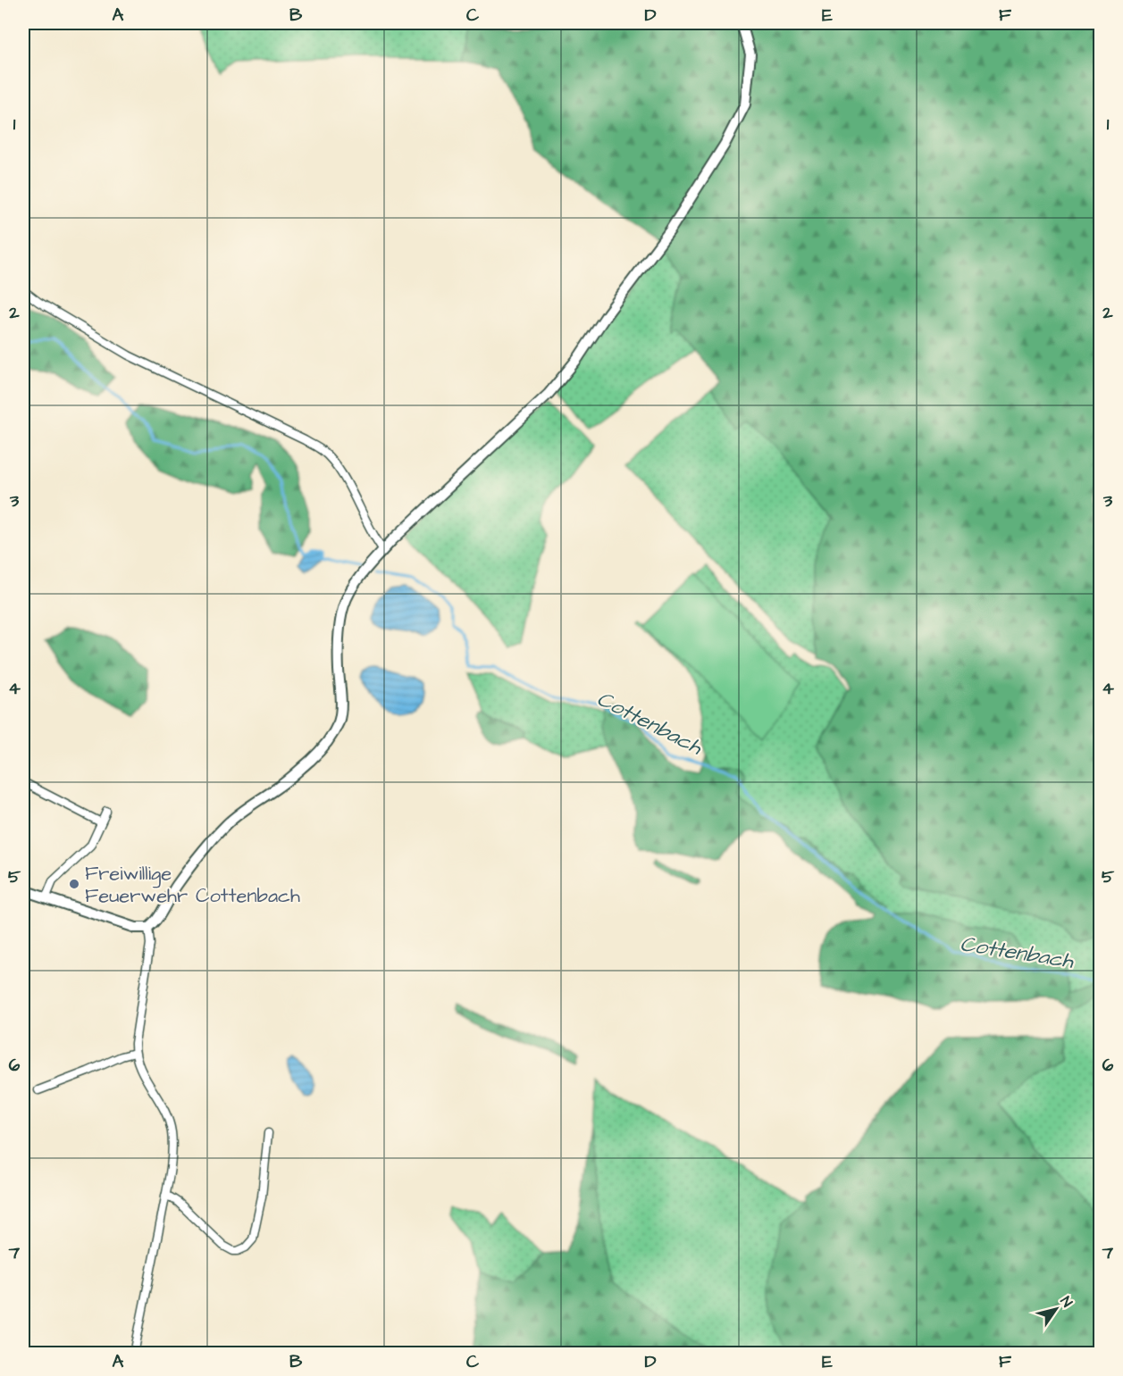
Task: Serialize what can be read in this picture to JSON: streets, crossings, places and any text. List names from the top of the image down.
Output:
{
  "water": ["Cottenbach"],
  "places": ["Freiwillige Feuerwehr Cottenbach"],
  "north": "top right",
  "grid": {
    "columns": [
      "A",
      "B",
      "C",
      "D",
      "E",
      "F"
    ],
    "rows": [
      "1",
      "2",
      "3",
      "4",
      "5",
      "6",
      "7"
    ]
  }
}
